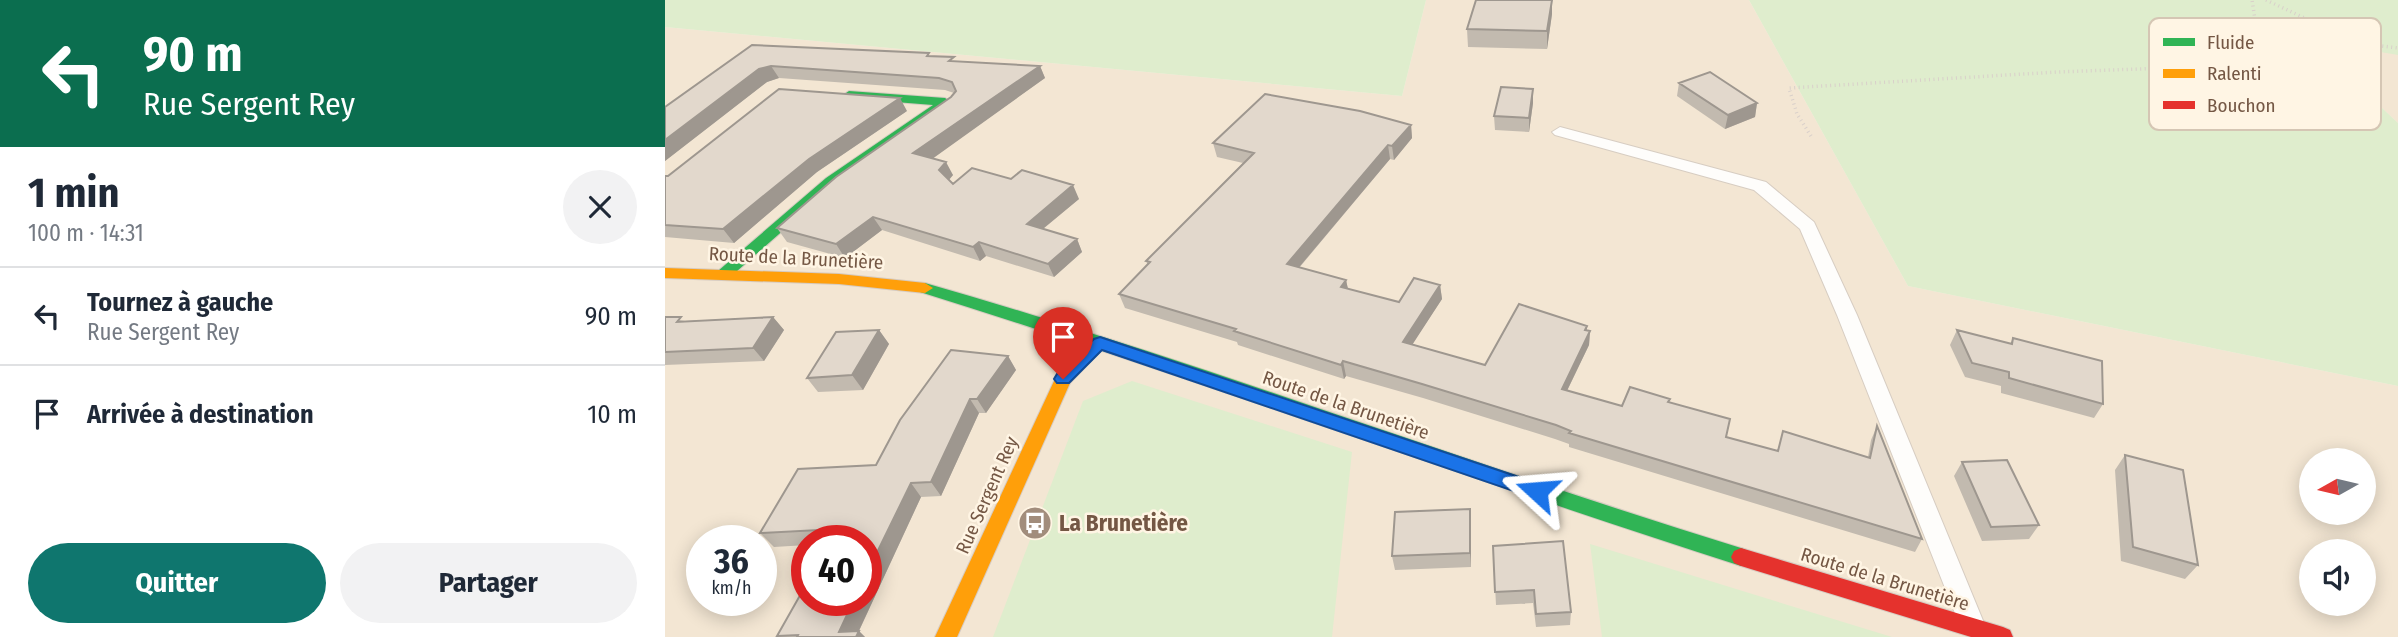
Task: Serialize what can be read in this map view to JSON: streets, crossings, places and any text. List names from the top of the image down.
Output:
{
  "streets": {
    "street": ["Route de la Brunetière", "Rue Sergent Rey"]
  },
  "crossings": [
    ["Route de la Brunetière", "Rue Sergent Rey"]
  ],
  "places": {
    "bus stop": ["La Brunetière"]
  },
  "legend": ["Fluide", "Ralenti", "Bouchon"],
  "north": "left",
  "page": {
    "turn": ["90 m", "Rue Sergent Rey"],
    "heading": ["1 min", "100 m · 14:31"],
    "list": [
      {
        "name": "Tournez à gauche",
        "note": "Rue Sergent Rey",
        "value": "90 m"
      },
      {
        "name": "Arrivée à destination",
        "value": "10 m"
      }
    ],
    "speed": "36 km/h",
    "limit": "40",
    "buttons": ["Quitter", "Partager"]
  }
}
